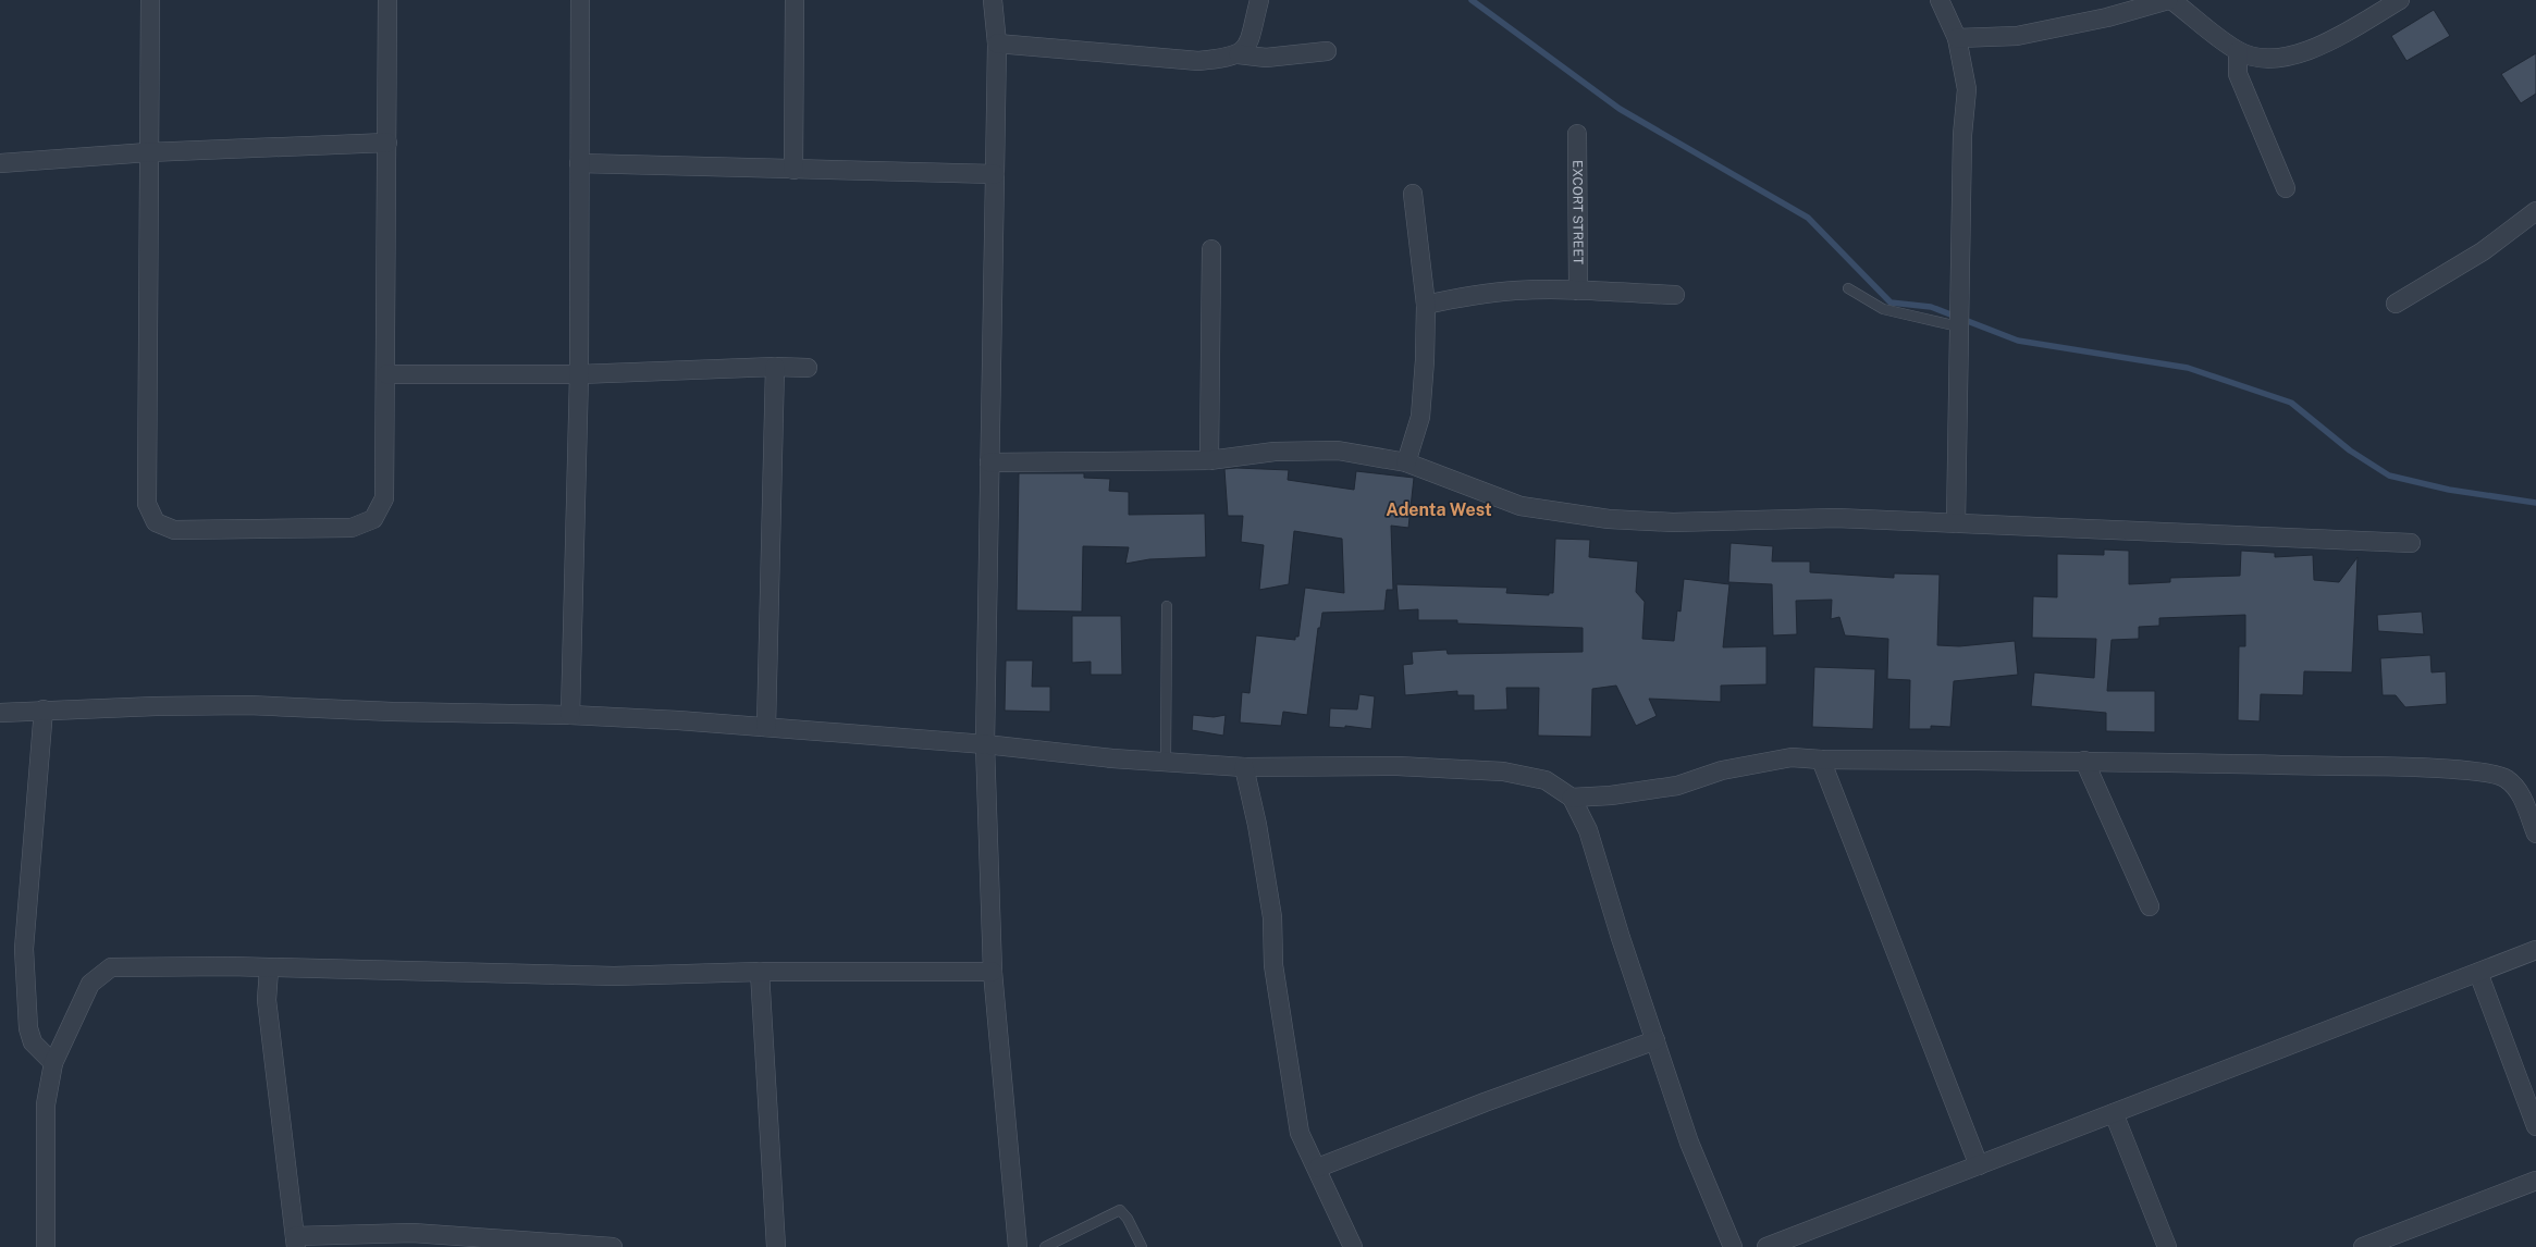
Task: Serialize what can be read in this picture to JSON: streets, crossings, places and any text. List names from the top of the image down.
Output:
{
  "streets": {
    "street": ["EXCORT STREET"]
  },
  "districts": ["Adenta West"]
}
